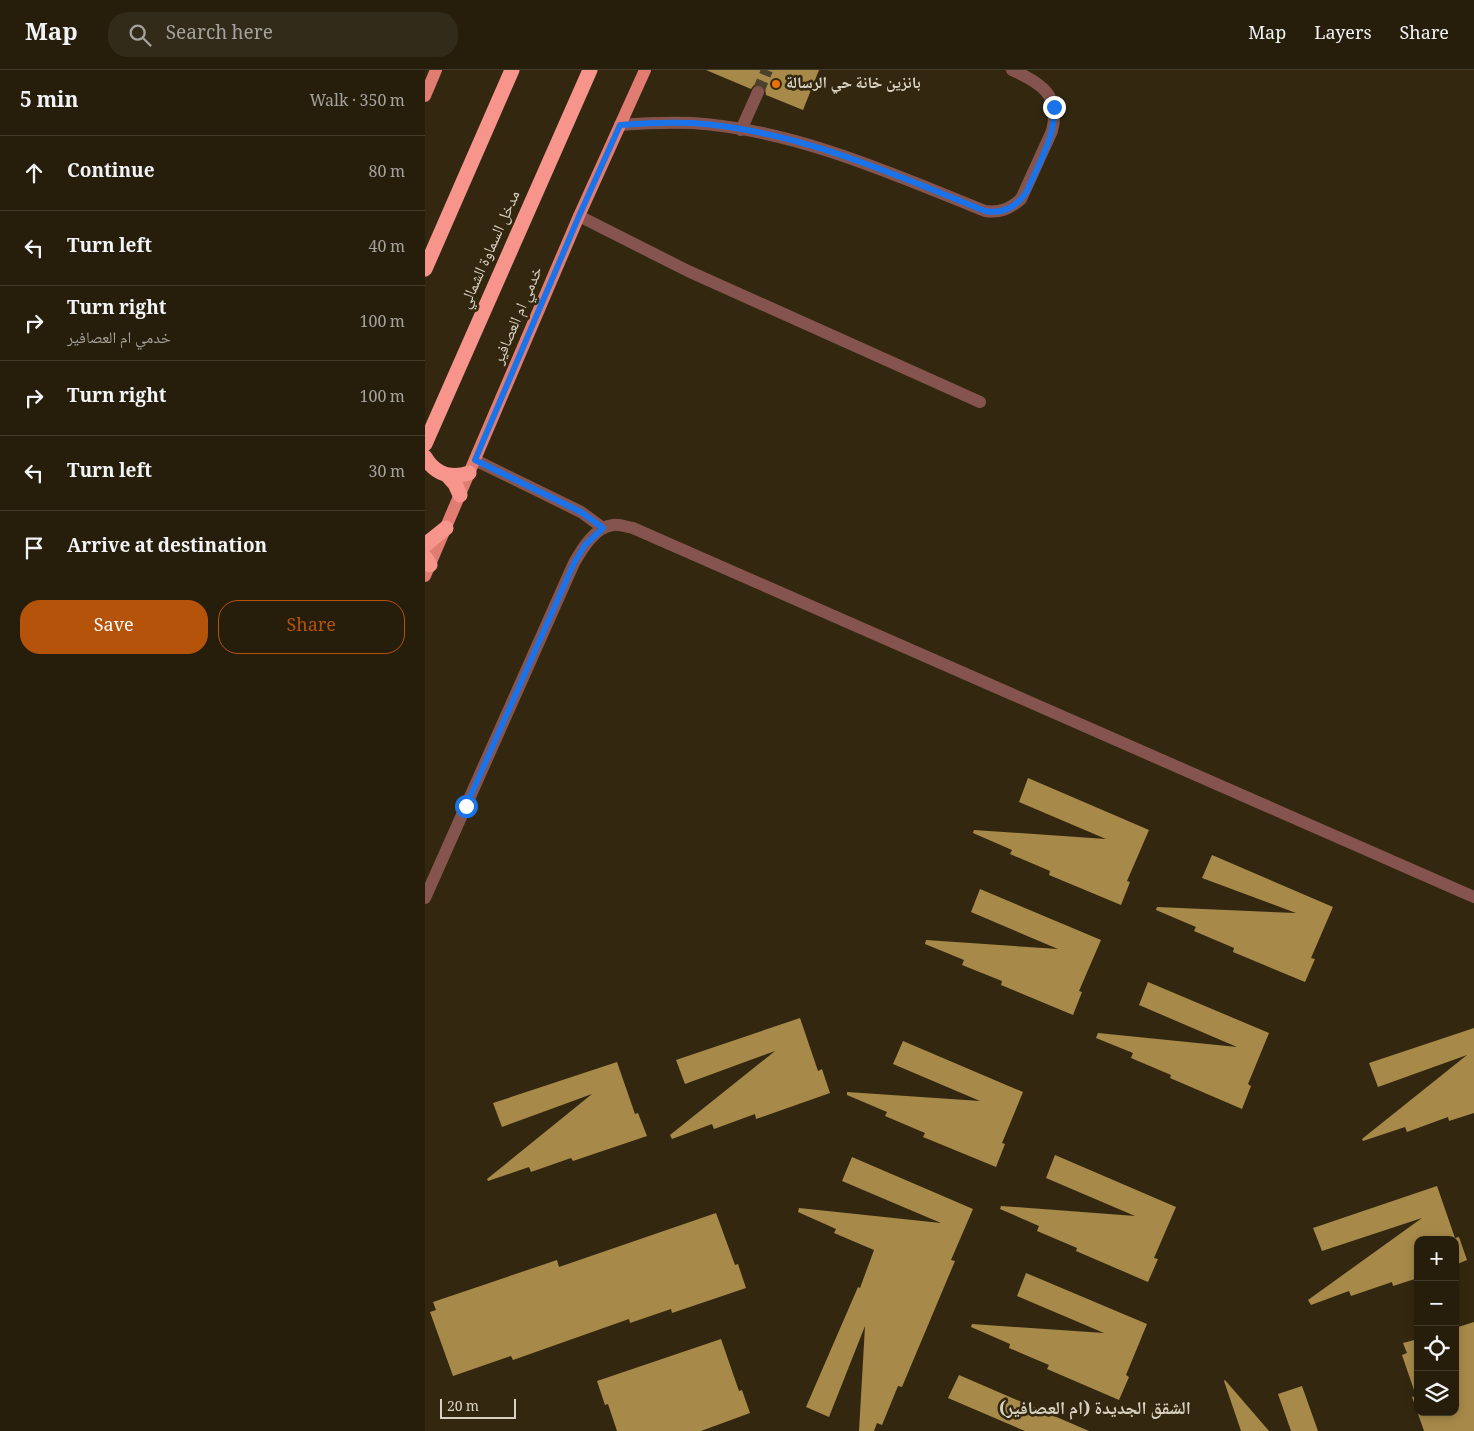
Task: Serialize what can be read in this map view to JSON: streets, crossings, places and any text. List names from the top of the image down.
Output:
{
  "streets": {
    "highway": ["مدخل السماوة الشمالي"],
    "main road": ["خدمي ام العصافير"]
  },
  "districts": ["الشقق الجديدة (ام العصافير)"],
  "places": ["بانزين خانة حي الرسالة"],
  "scale_bar": "20 m",
  "page": {
    "header": "Map",
    "search": "Search here",
    "nav": ["Map", "Layers", "Share"],
    "heading": ["5 min", "Walk · 350 m"],
    "list": [
      ["Continue", "80 m"],
      ["Turn left", "40 m"],
      ["Turn right", "خدمي ام العصافير", "100 m"],
      ["Turn right", "100 m"],
      ["Turn left", "30 m"],
      "Arrive at destination"
    ],
    "buttons": ["Save", "Share"],
    "map_buttons": ["+", "−"],
    "scale": "20 m"
  }
}
